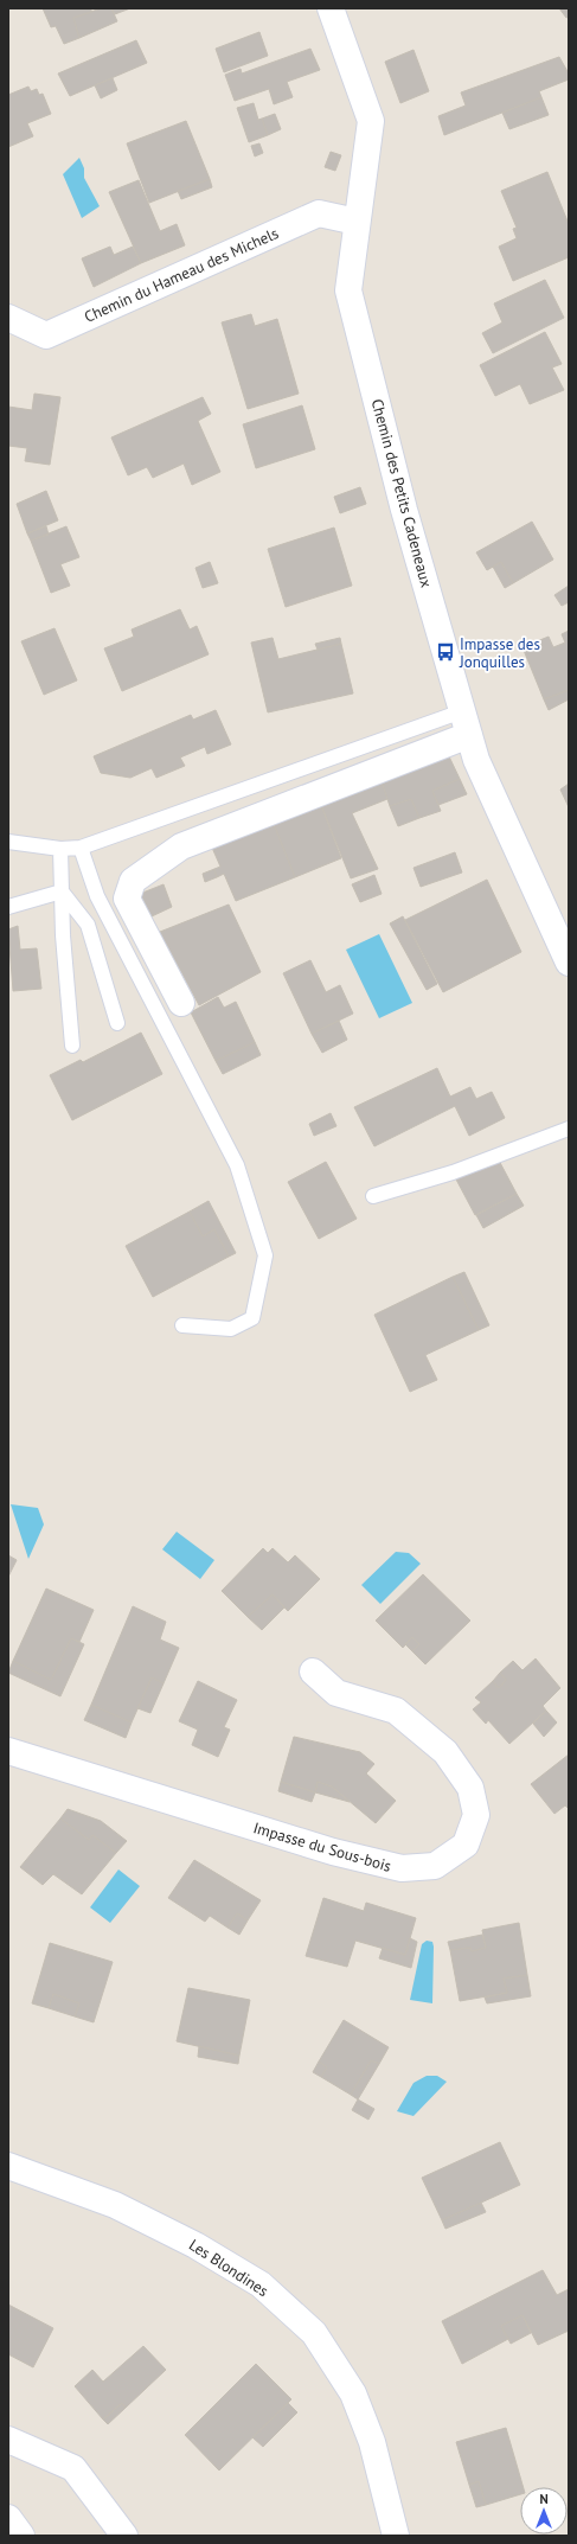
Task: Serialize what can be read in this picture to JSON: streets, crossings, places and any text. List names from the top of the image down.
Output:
{
  "streets": {
    "street": [
      "Chemin du Hameau des Michels",
      "Chemin des Petits Cadeneaux",
      "Impasse du Sous-bois",
      "Les Blondines"
    ]
  },
  "crossings": [
    ["Chemin du Hameau des Michels", "Chemin des Petits Cadeneaux"]
  ],
  "places": {
    "bus stop": ["Impasse des Jonquilles"]
  },
  "north": "top"
}
